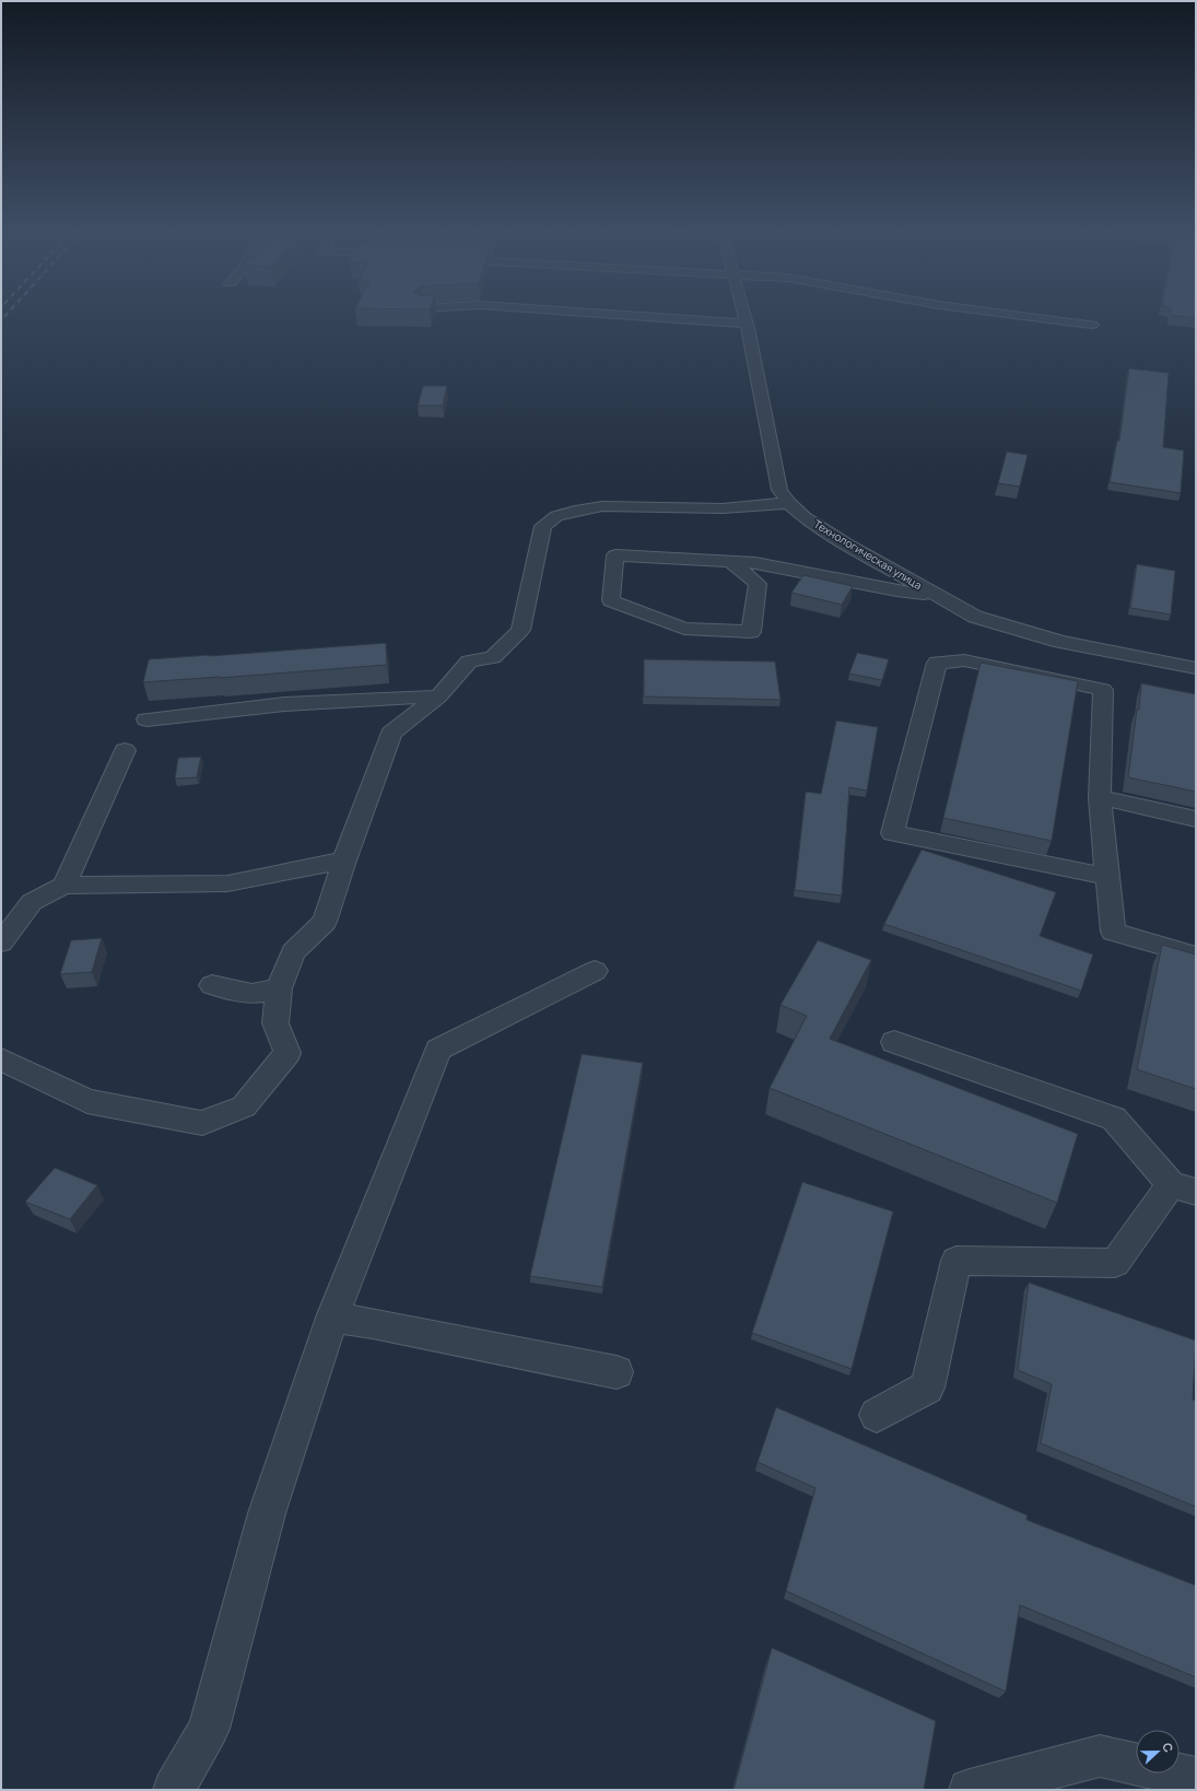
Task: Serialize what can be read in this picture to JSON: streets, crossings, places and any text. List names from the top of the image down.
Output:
{
  "streets": {
    "street": ["Технологическая улица"]
  },
  "north": "right"
}
